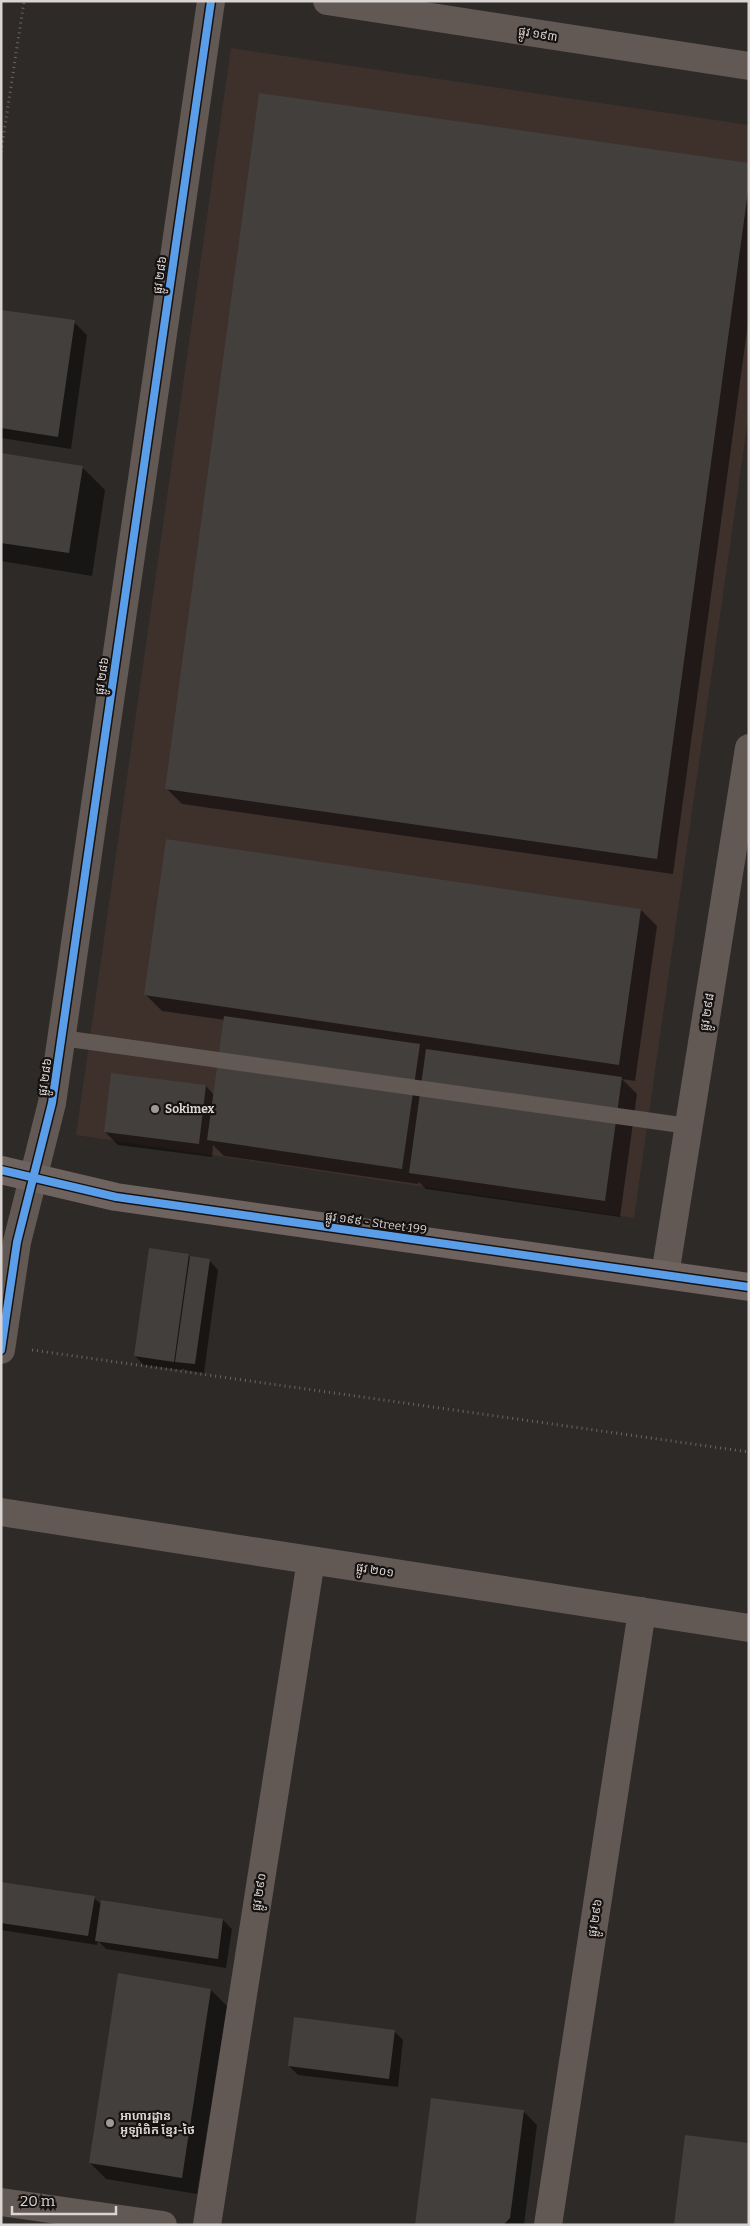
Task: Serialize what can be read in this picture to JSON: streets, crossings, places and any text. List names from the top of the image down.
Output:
{
  "streets": {
    "street": [
      "ផ្លូវ ១៩៣",
      "ផ្លូវ ២៨៦",
      "ផ្លូវ ២៩៨",
      "ផ្លូវ ១៩៩ - Street 199",
      "ផ្លូវ ២០១",
      "ផ្លូវ ២៩០",
      "ផ្លូវ ២៩៦"
    ]
  },
  "crossings": [
    ["ផ្លូវ ២៨៦", "ផ្លូវ ១៩៩ - Street 199"],
    ["ផ្លូវ ២៩៨", "ផ្លូវ ១៩៩ - Street 199"],
    ["ផ្លូវ ២០១", "ផ្លូវ ២៩០"],
    ["ផ្លូវ ២០១", "ផ្លូវ ២៩៦"]
  ],
  "places": ["Sokimex", "អាហារដ្ឋាន អូឡាំពិក ខ្មែរ-ថៃ"],
  "scale_bar": "20 m"
}
